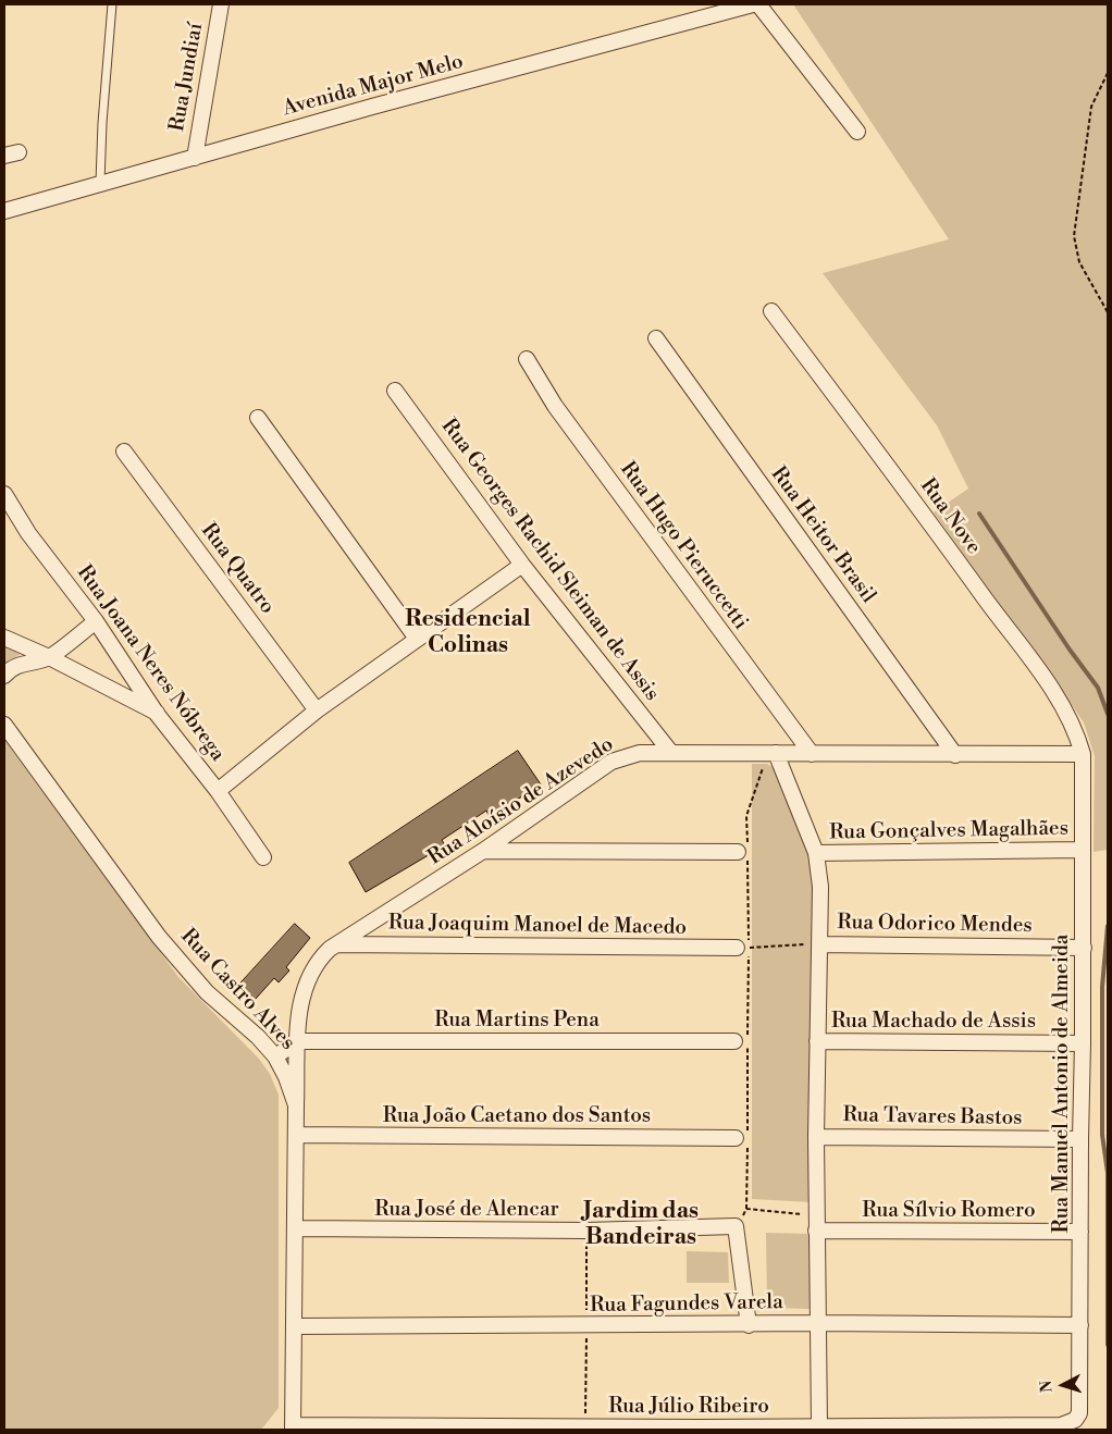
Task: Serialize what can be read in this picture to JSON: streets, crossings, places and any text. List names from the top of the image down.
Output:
{
  "streets": {
    "street": [
      "Rua Jundiaí",
      "Avenida Major Melo",
      "Rua Nove",
      "Rua Heitor Brasil",
      "Rua Hugo Pieruccetti",
      "Rua Georges Rachid Sleiman de Assis",
      "Rua Quatro",
      "Rua Joana Neres Nóbrega",
      "Rua Aloísio de Azevedo",
      "Rua Gonçalves Magalhães",
      "Rua Odorico Mendes",
      "Rua Joaquim Manoel de Macedo",
      "Rua Castro Alves",
      "Rua Martins Pena",
      "Rua Machado de Assis",
      "Rua Manuel Antonio de Almeida",
      "Rua João Caetano dos Santos",
      "Rua Tavares Bastos",
      "Rua José de Alencar",
      "Rua Sílvio Romero",
      "Rua Fagundes Varela",
      "Rua Júlio Ribeiro"
    ]
  },
  "crossings": [
    ["Rua Jundiaí", "Avenida Major Melo"],
    ["Rua Nove", "Rua Aloísio de Azevedo"],
    ["Rua Nove", "Rua Manuel Antonio de Almeida"],
    ["Rua Heitor Brasil", "Rua Aloísio de Azevedo"],
    ["Rua Hugo Pieruccetti", "Rua Aloísio de Azevedo"],
    ["Rua Georges Rachid Sleiman de Assis", "Rua Aloísio de Azevedo"],
    ["Rua Aloísio de Azevedo", "Rua Joaquim Manoel de Macedo"],
    ["Rua Aloísio de Azevedo", "Rua Castro Alves"],
    ["Rua Aloísio de Azevedo", "Rua Martins Pena"],
    ["Rua Aloísio de Azevedo", "Rua Manuel Antonio de Almeida"],
    ["Rua Gonçalves Magalhães", "Rua Manuel Antonio de Almeida"],
    ["Rua Odorico Mendes", "Rua Manuel Antonio de Almeida"],
    ["Rua Castro Alves", "Rua João Caetano dos Santos"],
    ["Rua Castro Alves", "Rua José de Alencar"],
    ["Rua Castro Alves", "Rua Fagundes Varela"],
    ["Rua Castro Alves", "Rua Júlio Ribeiro"],
    ["Rua Machado de Assis", "Rua Manuel Antonio de Almeida"],
    ["Rua Manuel Antonio de Almeida", "Rua Tavares Bastos"],
    ["Rua Manuel Antonio de Almeida", "Rua Sílvio Romero"],
    ["Rua Manuel Antonio de Almeida", "Rua Fagundes Varela"],
    ["Rua Manuel Antonio de Almeida", "Rua Júlio Ribeiro"]
  ],
  "districts": ["Residencial Colinas", "Jardim das Bandeiras"],
  "north": "left"
}
